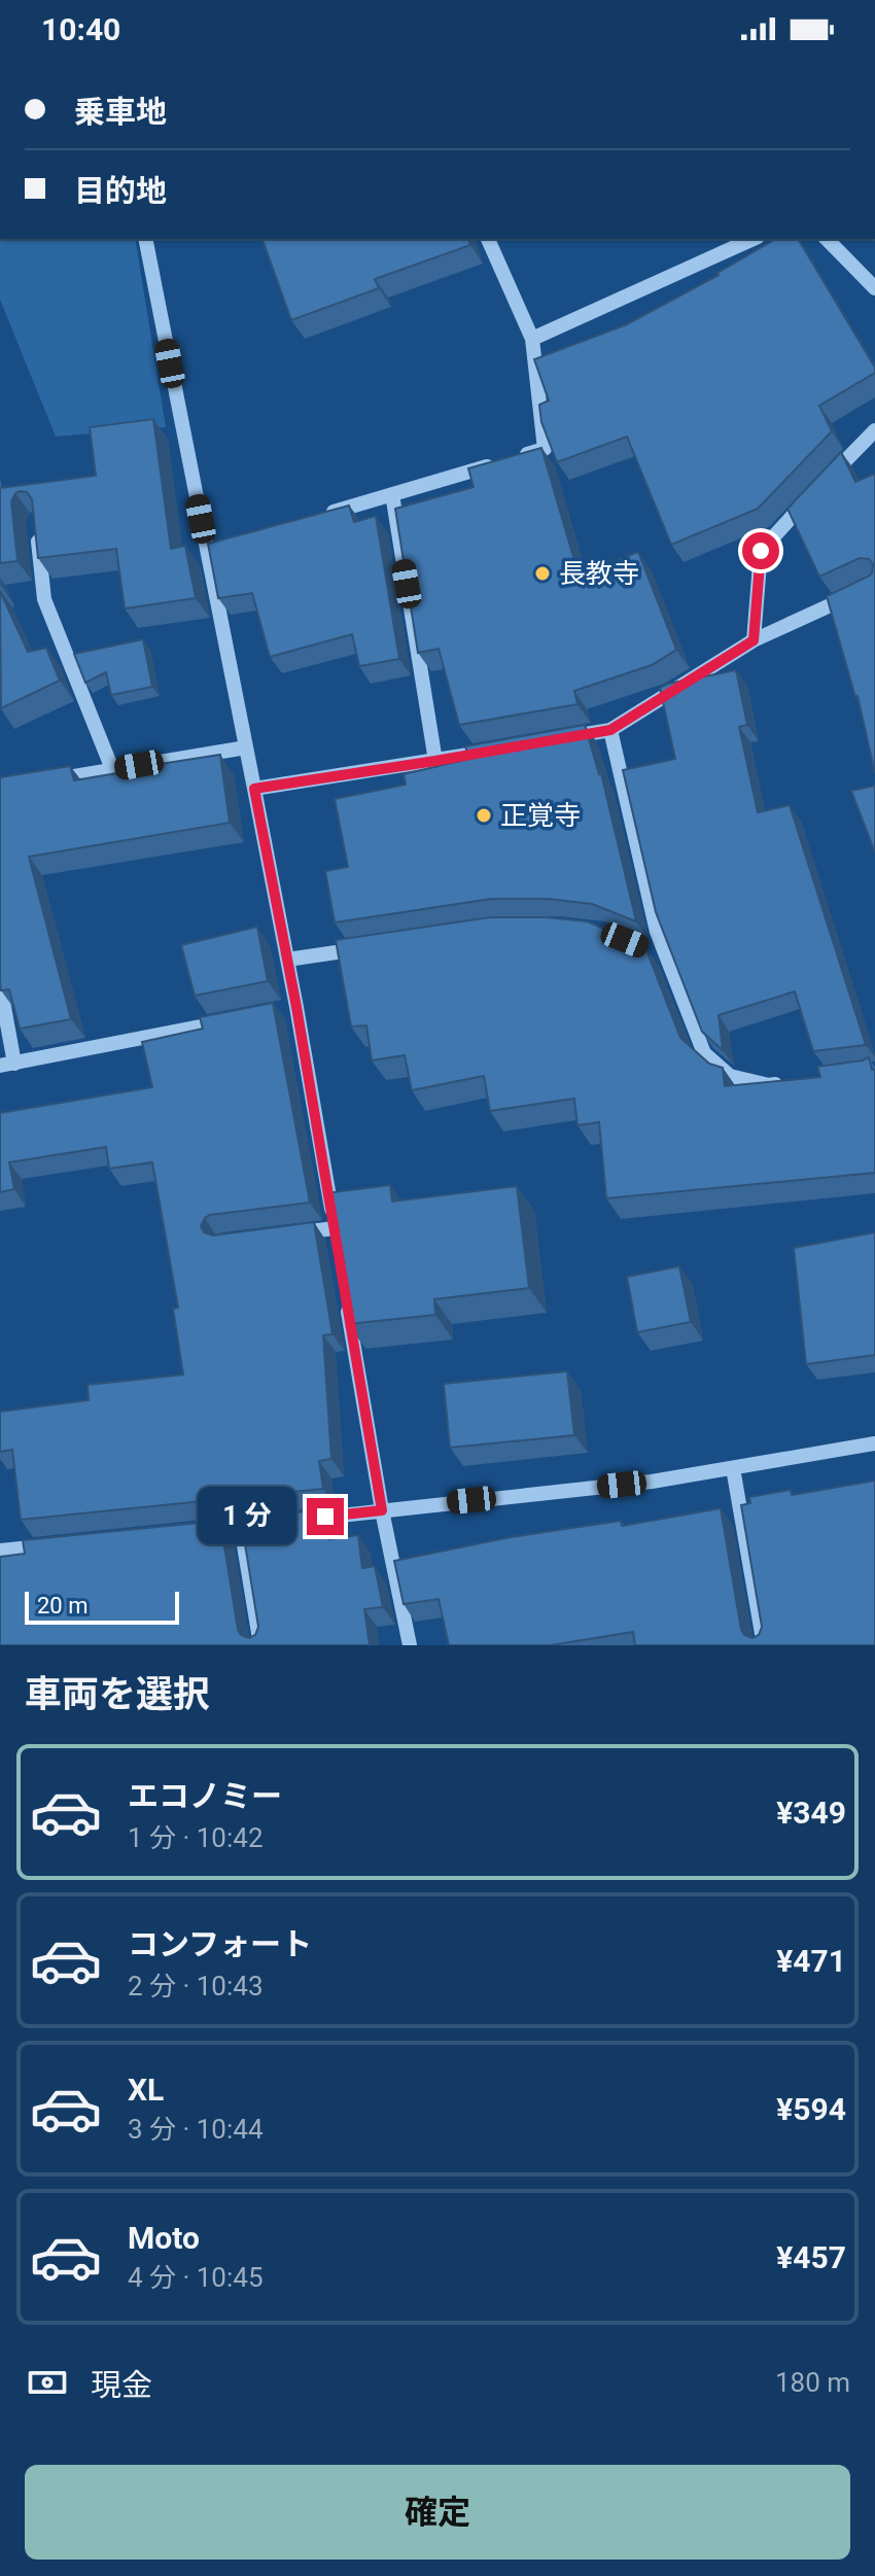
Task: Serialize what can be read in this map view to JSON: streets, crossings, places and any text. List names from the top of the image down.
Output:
{
  "places": ["長教寺", "正覚寺"],
  "scale_bar": "20 m",
  "page": {
    "status": "10:40",
    "banner": ["乗車地", "目的地"],
    "bubble": "1 分",
    "scale": "20 m",
    "heading": "車両を選択",
    "list": [
      {
        "name": "エコノミー",
        "note": "1 分 · 10:42",
        "value": "¥349"
      },
      {
        "name": "コンフォート",
        "note": "2 分 · 10:43",
        "value": "¥471"
      },
      {
        "name": "XL",
        "note": "3 分 · 10:44",
        "value": "¥594"
      },
      {
        "name": "Moto",
        "note": "4 分 · 10:45",
        "value": "¥457"
      }
    ],
    "pay": ["現金", "180 m"],
    "buttons": "確定"
  }
}
